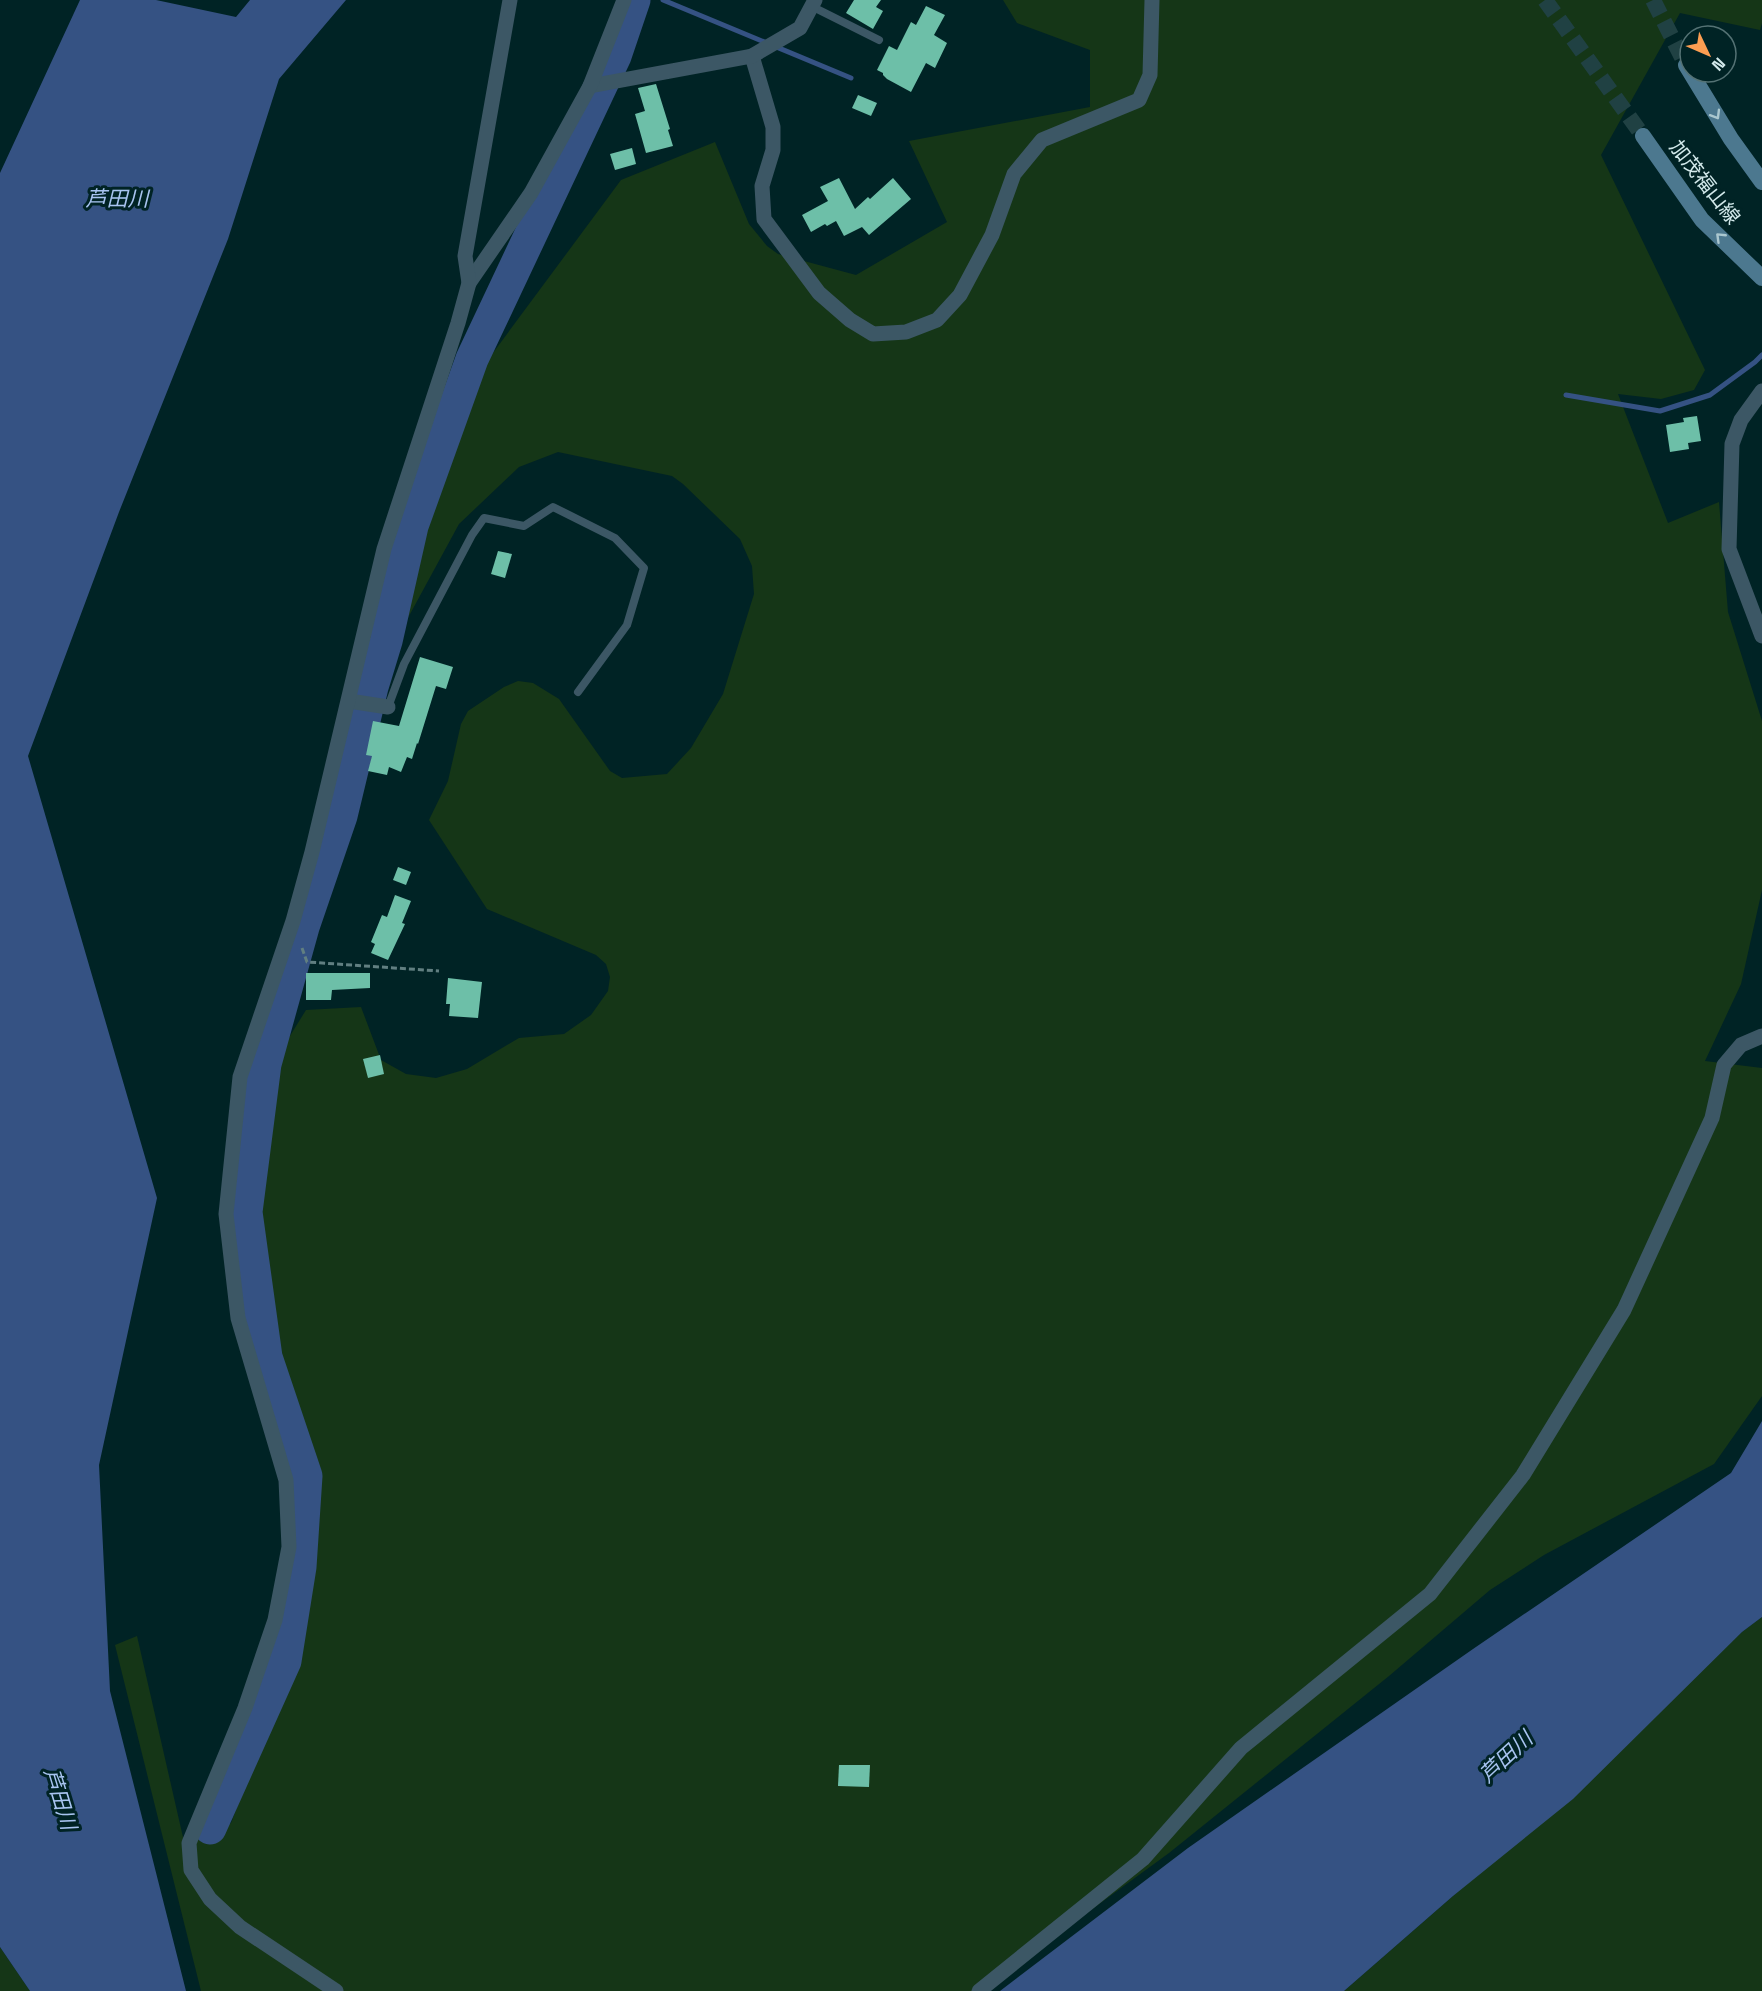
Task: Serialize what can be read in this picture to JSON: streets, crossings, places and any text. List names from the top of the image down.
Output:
{
  "streets": {
    "main road": ["加茂福山線"]
  },
  "water": ["芦田川"],
  "north": "bottom right"
}
